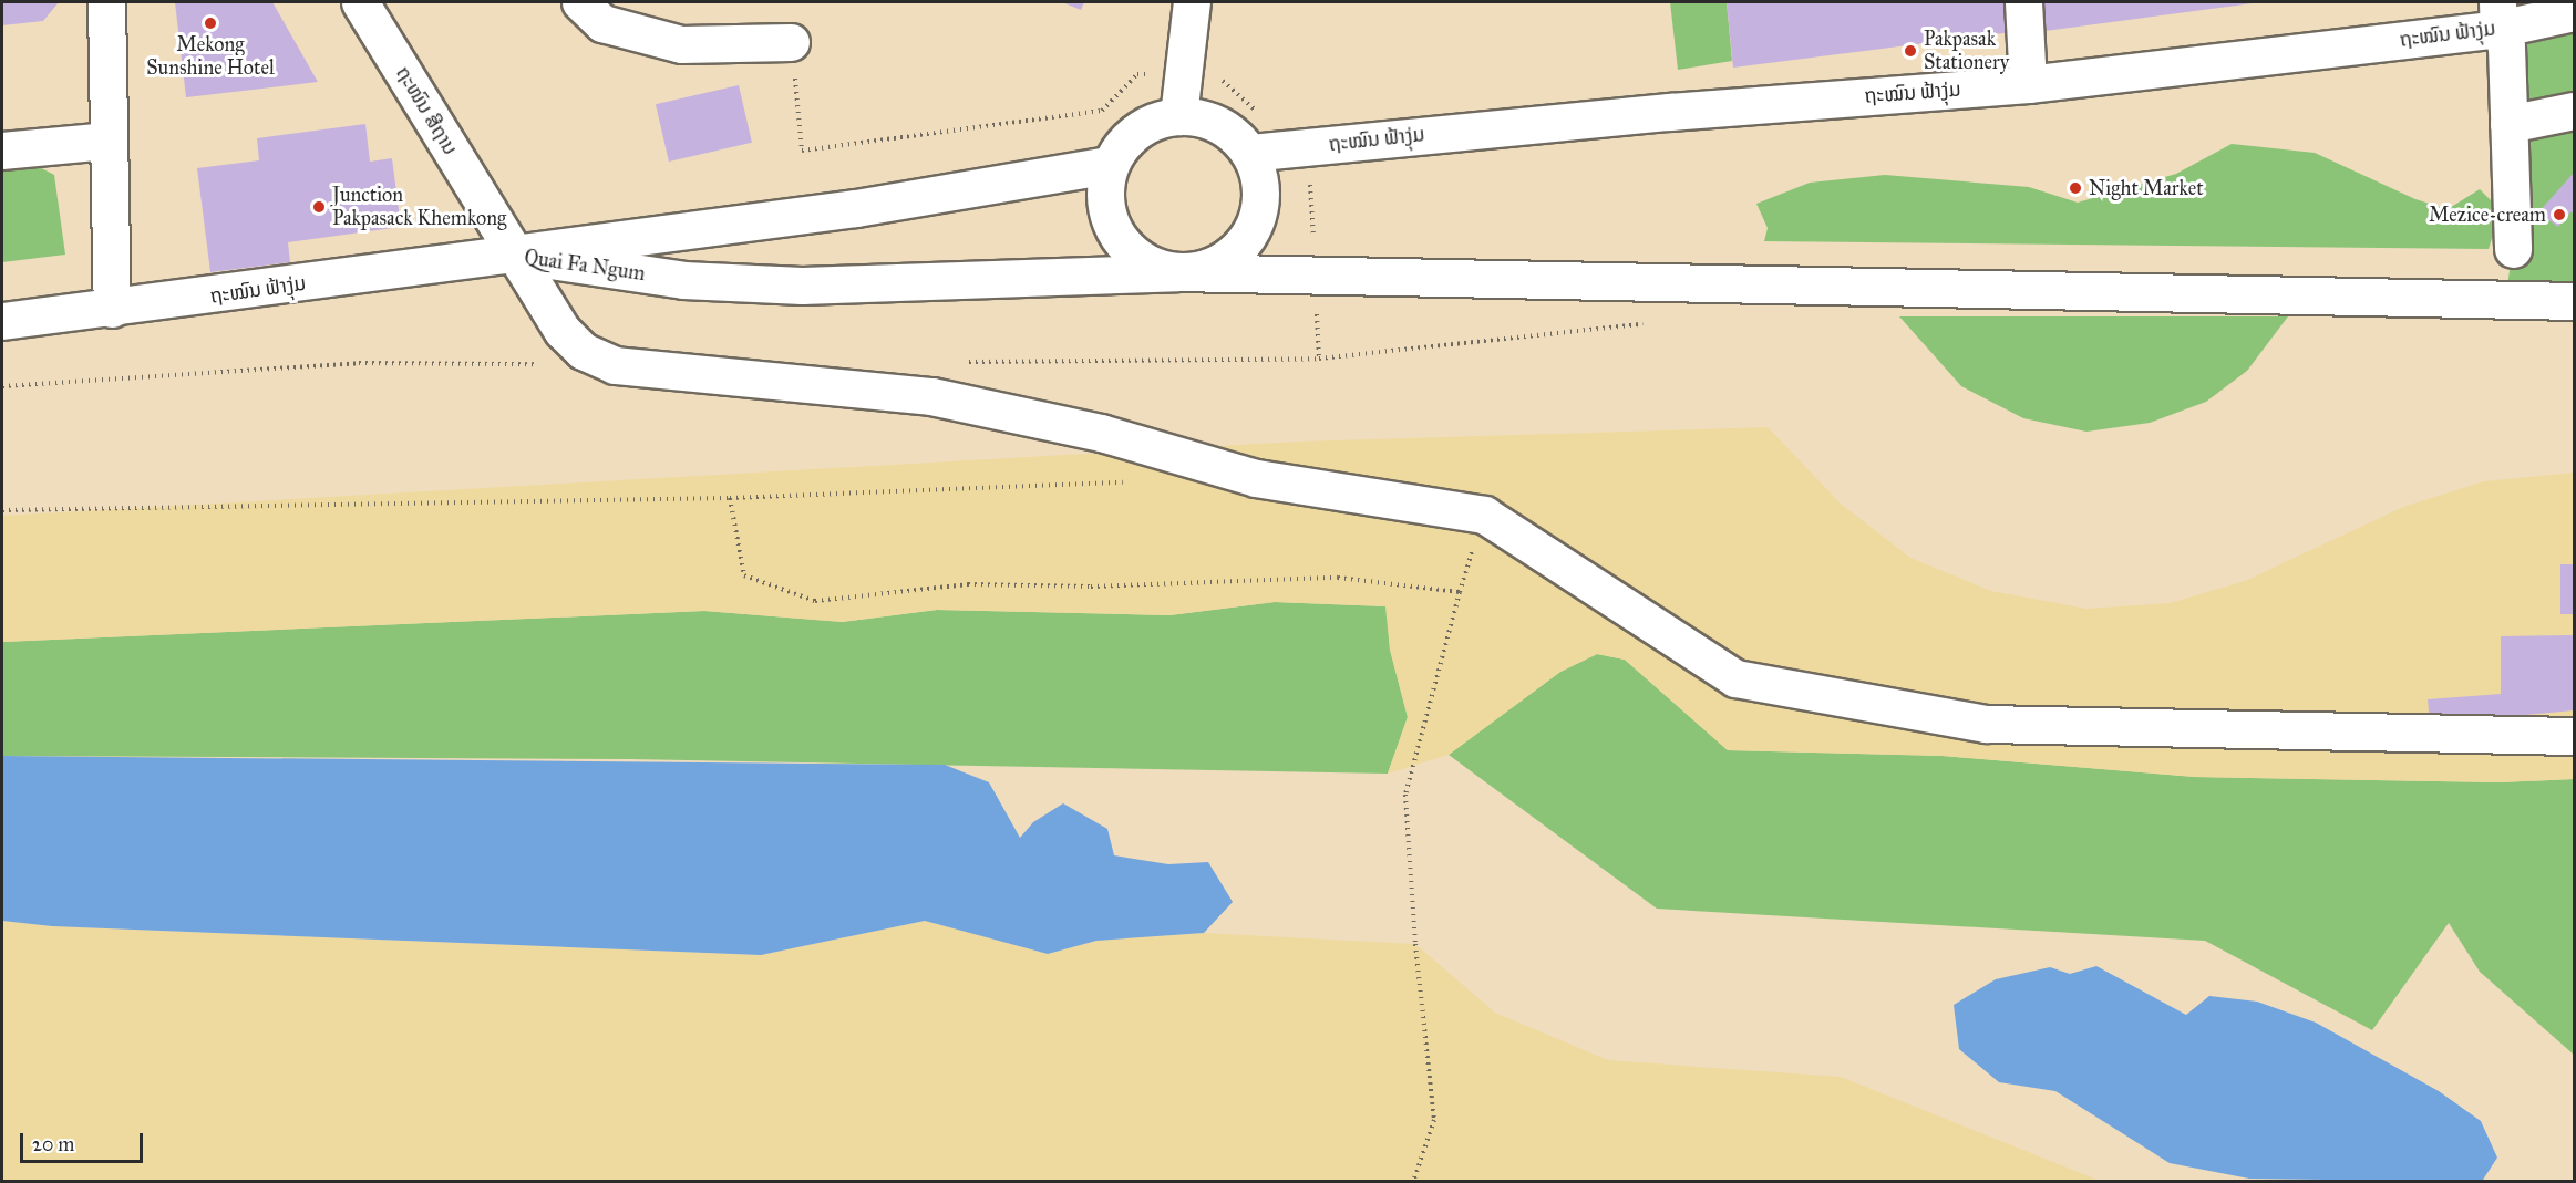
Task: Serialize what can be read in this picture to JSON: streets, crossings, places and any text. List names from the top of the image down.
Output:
{
  "streets": {
    "street": ["ຖະໝົນ ຟ້າງຸ່ມ", "ຖະໜົນ ສີຖານ", "Quai Fa Ngum"]
  },
  "crossings": [
    ["ຖະໝົນ ຟ້າງຸ່ມ", "ຖະໜົນ ສີຖານ"],
    ["ຖະໝົນ ຟ້າງຸ່ມ", "Quai Fa Ngum"],
    ["ຖະໜົນ ສີຖານ", "Quai Fa Ngum"]
  ],
  "places": [
    "Mekong Sunshine Hotel",
    "Pakpasak Stationery",
    "Night Market",
    "Junction Pakpasack Khemkong",
    "Mezice-cream"
  ],
  "scale_bar": "20 m"
}
